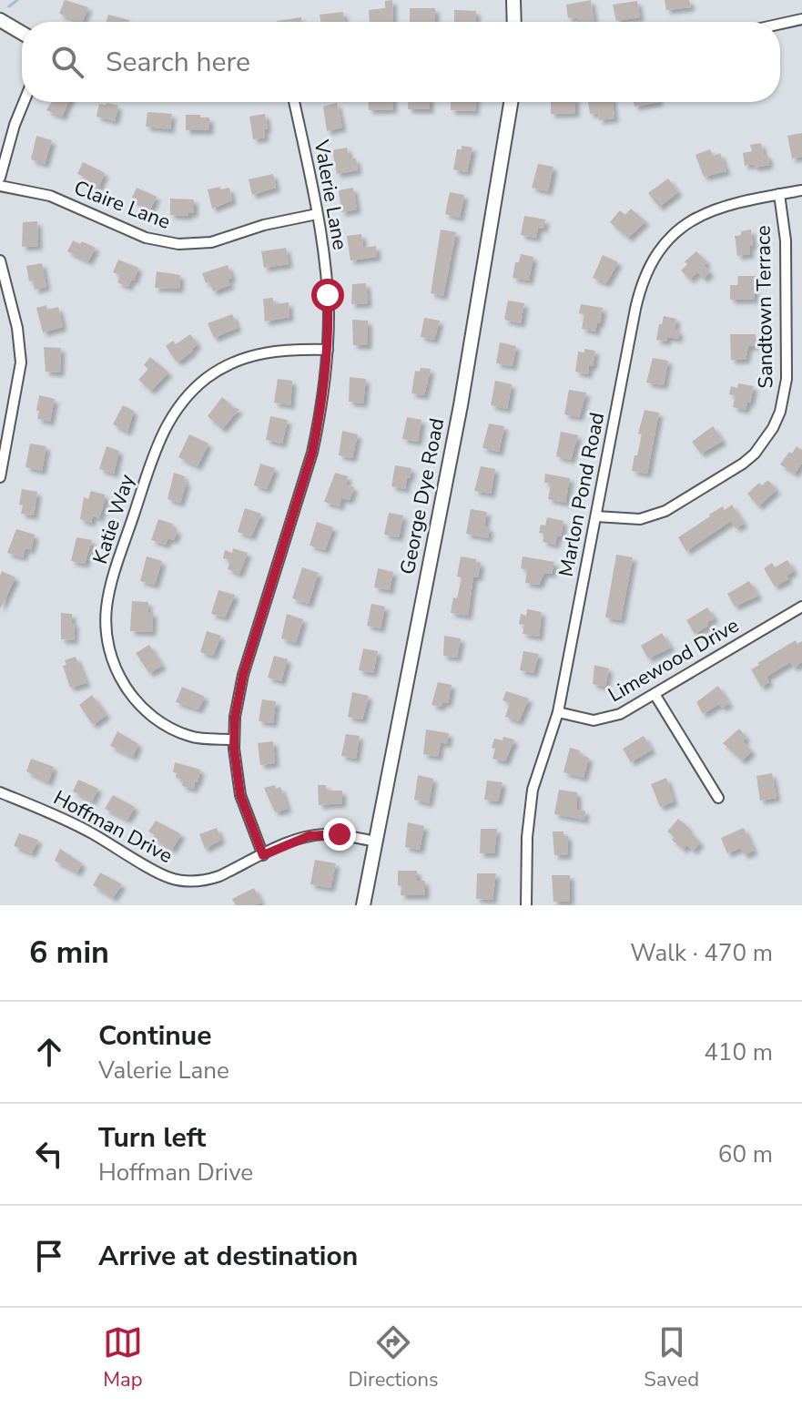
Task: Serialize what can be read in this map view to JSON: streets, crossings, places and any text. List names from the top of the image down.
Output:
{
  "streets": {
    "street": [
      "Valerie Lane",
      "Claire Lane",
      "Sandtown Terrace",
      "Marlon Pond Road",
      "George Dye Road",
      "Katie Way",
      "Limewood Drive",
      "Hoffman Drive"
    ]
  },
  "crossings": [
    ["Valerie Lane", "Claire Lane"],
    ["Valerie Lane", "Katie Way"],
    ["Valerie Lane", "Hoffman Drive"],
    ["Sandtown Terrace", "Marlon Pond Road"],
    ["Marlon Pond Road", "Limewood Drive"],
    ["George Dye Road", "Hoffman Drive"]
  ],
  "page": {
    "search": "Search here",
    "heading": ["6 min", "Walk · 470 m"],
    "list": [
      ["Continue", "Valerie Lane", "410 m"],
      ["Turn left", "Hoffman Drive", "60 m"],
      "Arrive at destination"
    ],
    "nav": ["Map", "Directions", "Saved"]
  }
}
